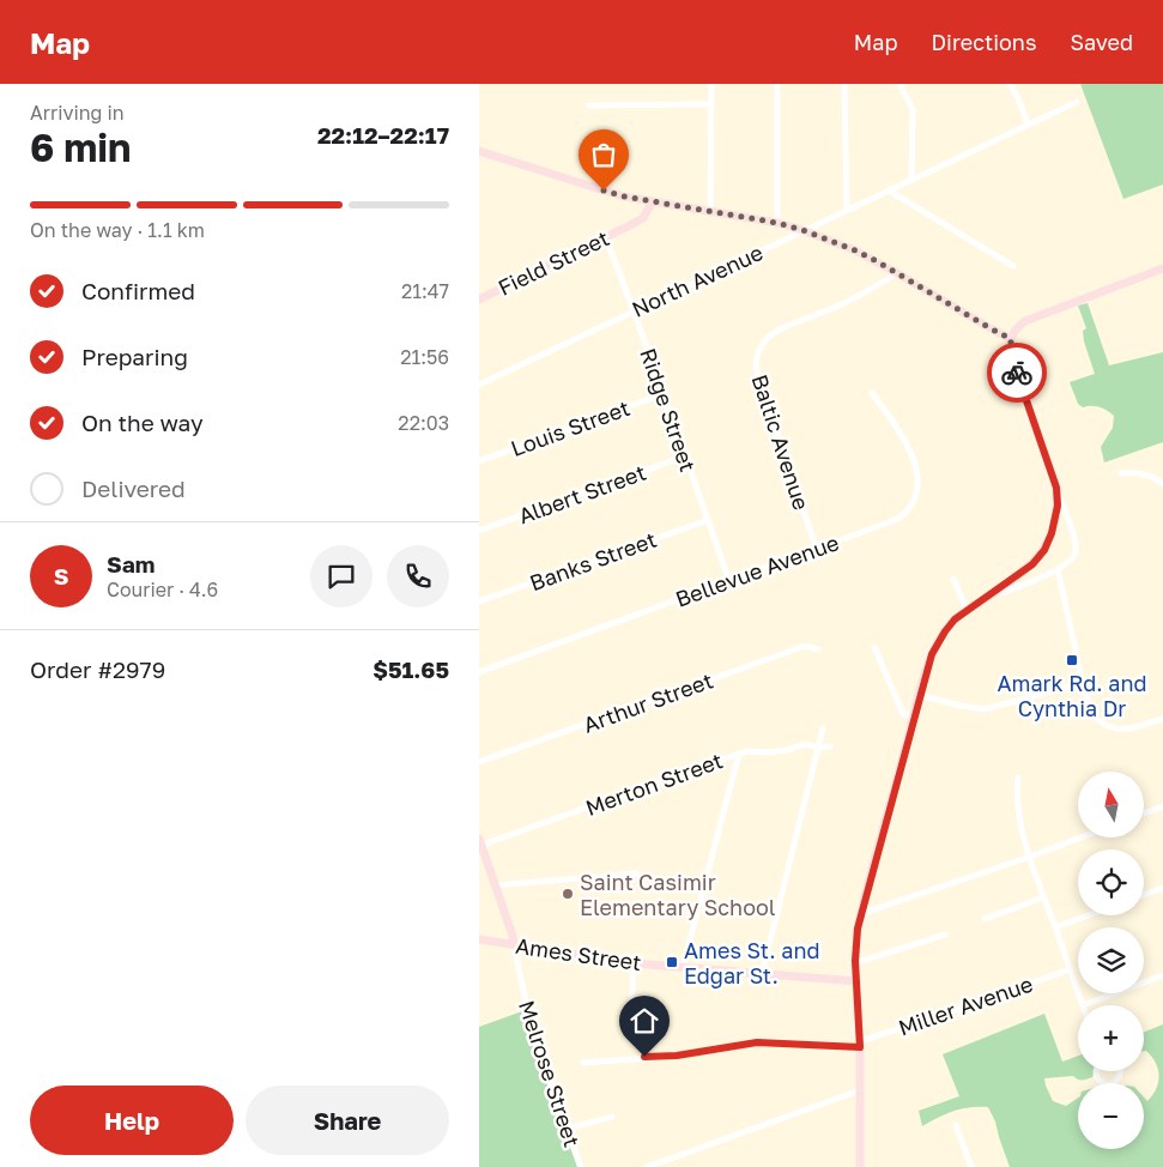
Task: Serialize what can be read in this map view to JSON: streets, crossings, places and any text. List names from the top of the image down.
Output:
{
  "streets": {
    "street": [
      "Field Street",
      "North Avenue",
      "Ridge Street",
      "Louis Street",
      "Baltic Avenue",
      "Albert Street",
      "Banks Street",
      "Bellevue Avenue",
      "Arthur Street",
      "Merton Street",
      "Ames Street",
      "Miller Avenue",
      "Melrose Street"
    ]
  },
  "crossings": [
    ["Field Street", "Ridge Street"],
    ["North Avenue", "Ridge Street"],
    ["Ridge Street", "Louis Street"],
    ["Ridge Street", "Albert Street"],
    ["Ridge Street", "Banks Street"],
    ["Ridge Street", "Bellevue Avenue"],
    ["Baltic Avenue", "Bellevue Avenue"],
    ["Ames Street", "Melrose Street"]
  ],
  "places": {
    "transit": ["Amark Rd. and Cynthia Dr", "Ames St. and Edgar St."],
    "other": ["Saint Casimir Elementary School"]
  },
  "north": "top",
  "page": {
    "header": "Map",
    "nav": ["Map", "Directions", "Saved"],
    "heading": ["6 min", "Arriving in", "22:12–22:17"],
    "panel": [
      "Sam",
      "Courier · 4.6",
      "Order #2979",
      "$51.65"
    ],
    "bar": "On the way · 1.1 km",
    "list": [
      ["Confirmed", "21:47"],
      ["Preparing", "21:56"],
      ["On the way", "22:03"],
      "Delivered"
    ],
    "round": "S",
    "map_buttons": ["+", "−"],
    "buttons": ["Help", "Share"]
  }
}
